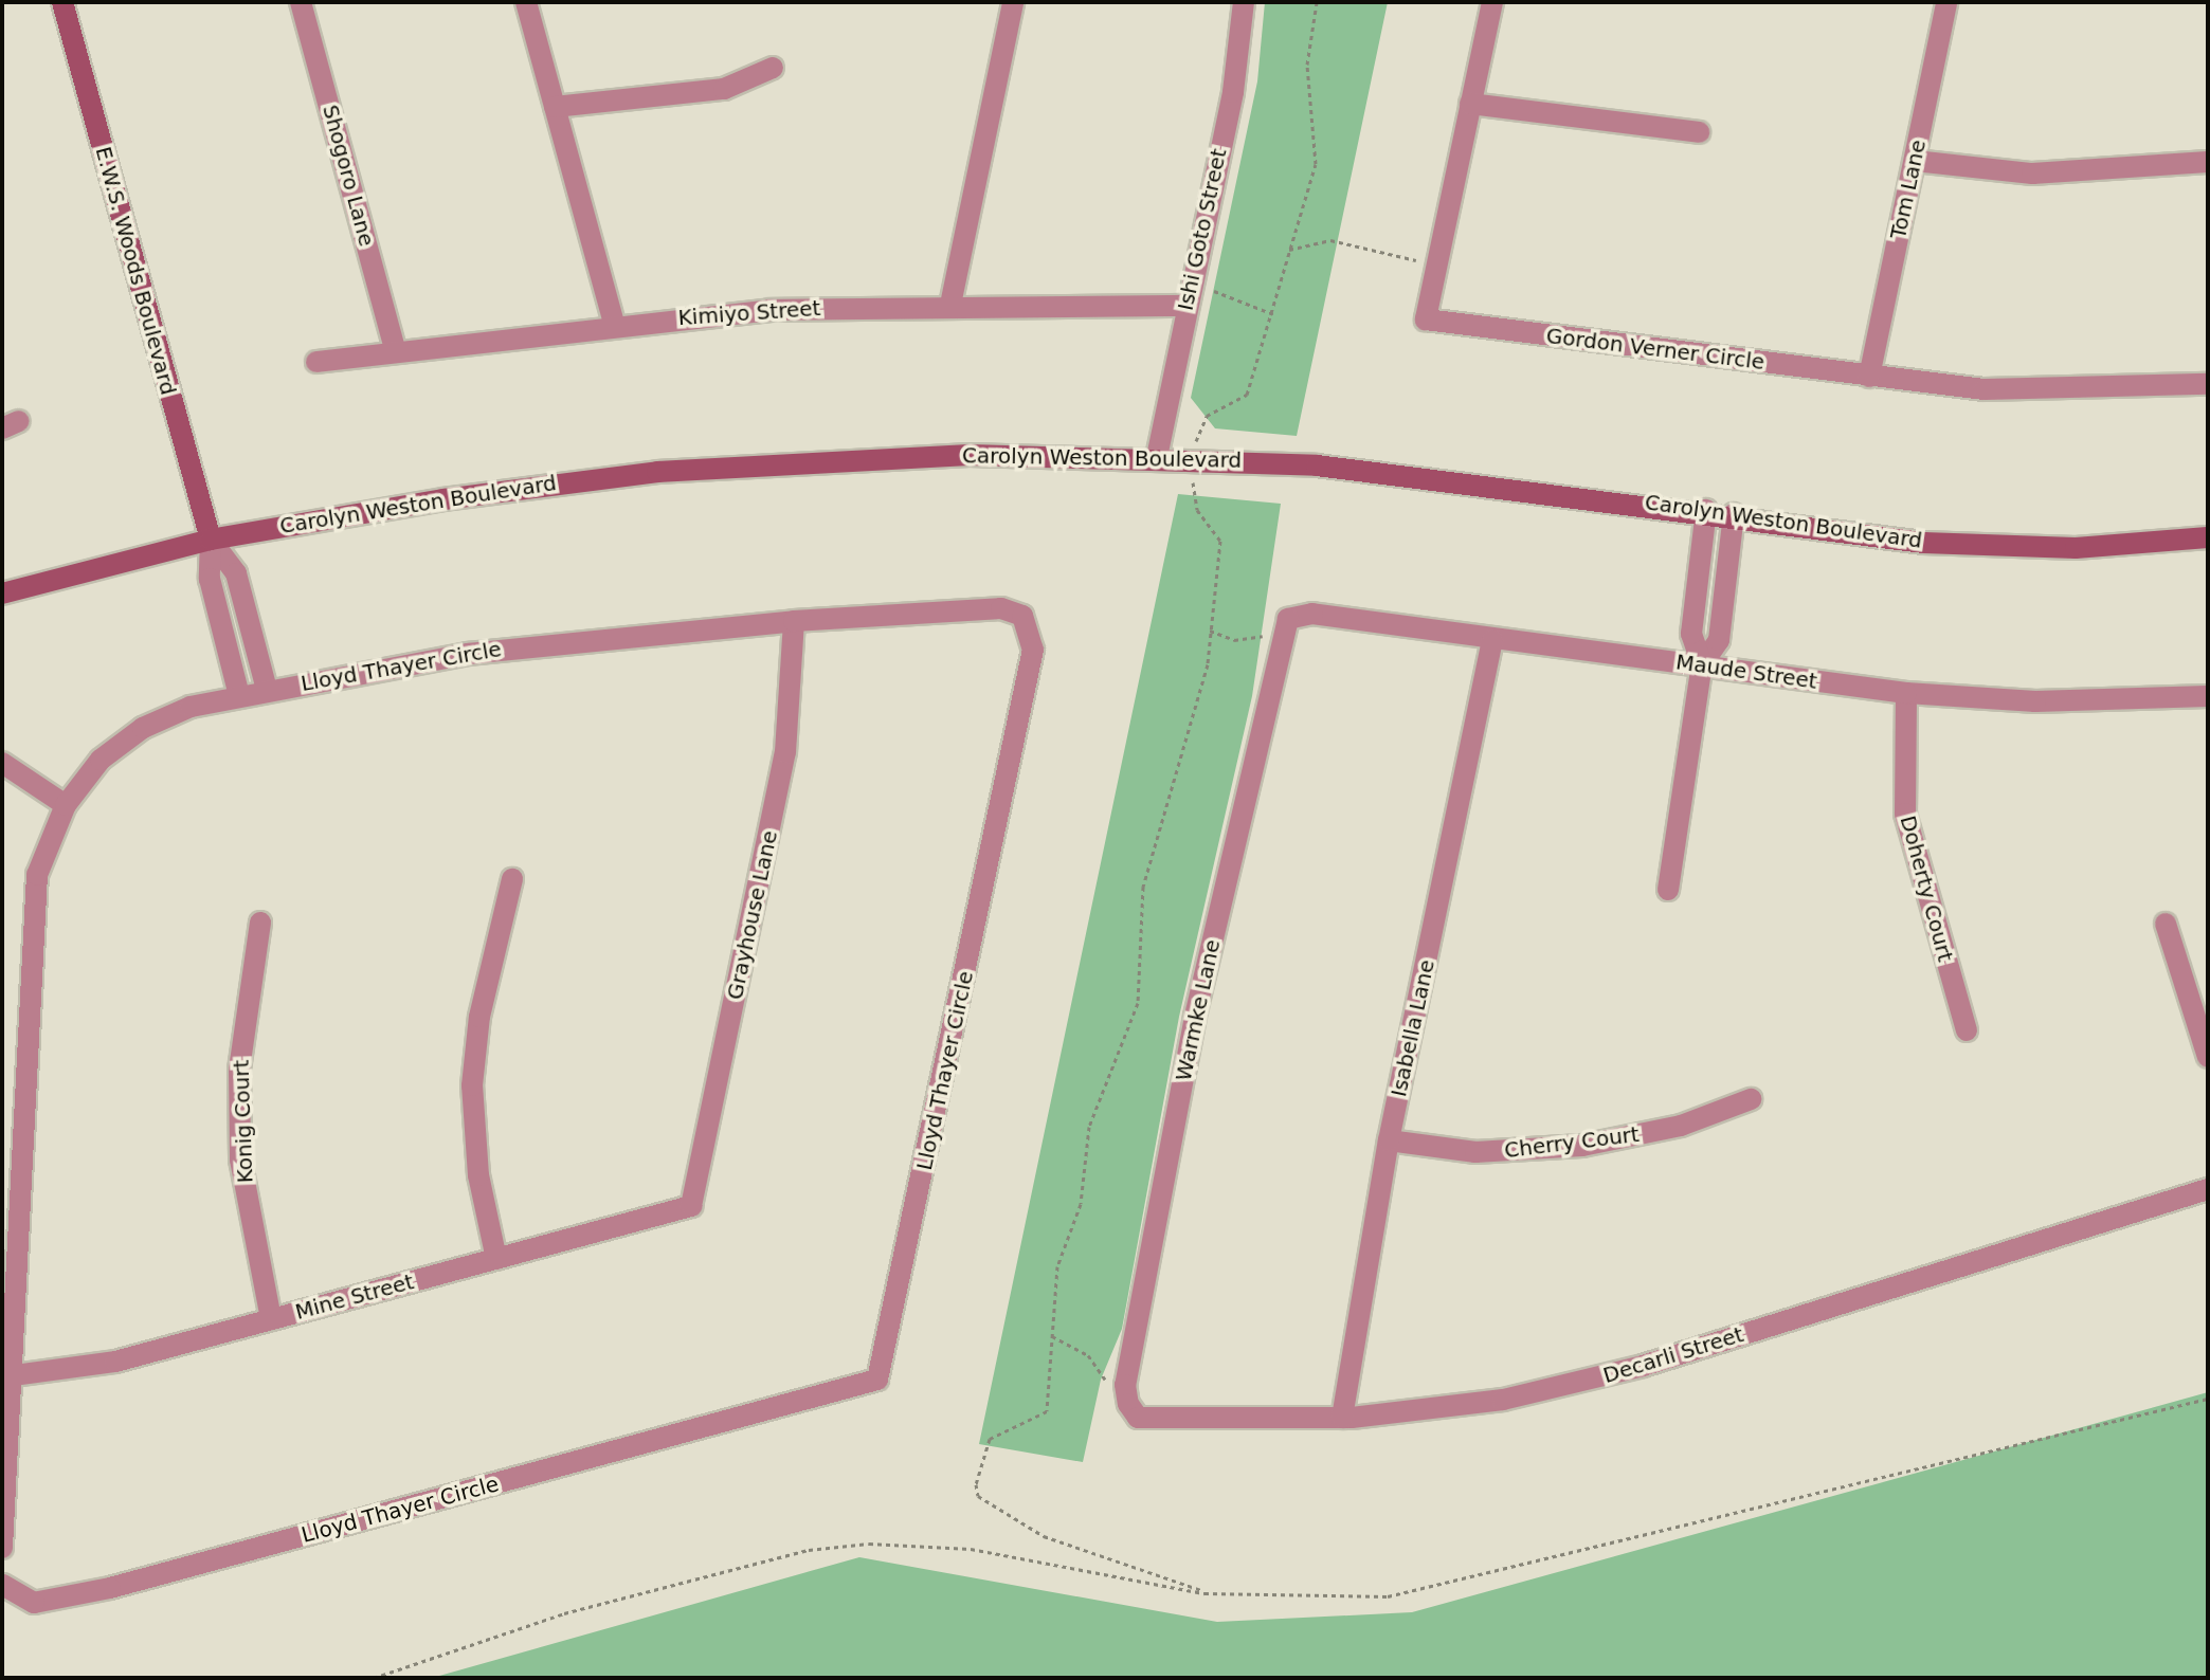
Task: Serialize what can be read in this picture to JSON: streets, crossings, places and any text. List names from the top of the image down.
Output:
{
  "streets": {
    "street": [
      "Shogoro Lane",
      "Tom Lane",
      "Ishi Goto Street",
      "E.W.S. Woods Boulevard",
      "Kimiyo Street",
      "Gordon Verner Circle",
      "Carolyn Weston Boulevard",
      "Lloyd Thayer Circle",
      "Maude Street",
      "Doherty Court",
      "Grayhouse Lane",
      "Warmke Lane",
      "Isabella Lane",
      "Konig Court",
      "Cherry Court",
      "Mine Street",
      "Decarli Street"
    ]
  },
  "crossings": [
    ["Shogoro Lane", "Kimiyo Street"],
    ["Tom Lane", "Gordon Verner Circle"],
    ["Ishi Goto Street", "Kimiyo Street"],
    ["Ishi Goto Street", "Carolyn Weston Boulevard"],
    ["E.W.S. Woods Boulevard", "Carolyn Weston Boulevard"],
    ["Lloyd Thayer Circle", "Grayhouse Lane"],
    ["Lloyd Thayer Circle", "Mine Street"],
    ["Maude Street", "Doherty Court"],
    ["Maude Street", "Warmke Lane"],
    ["Maude Street", "Isabella Lane"],
    ["Grayhouse Lane", "Mine Street"],
    ["Warmke Lane", "Decarli Street"],
    ["Isabella Lane", "Cherry Court"],
    ["Isabella Lane", "Decarli Street"],
    ["Konig Court", "Mine Street"]
  ]
}
